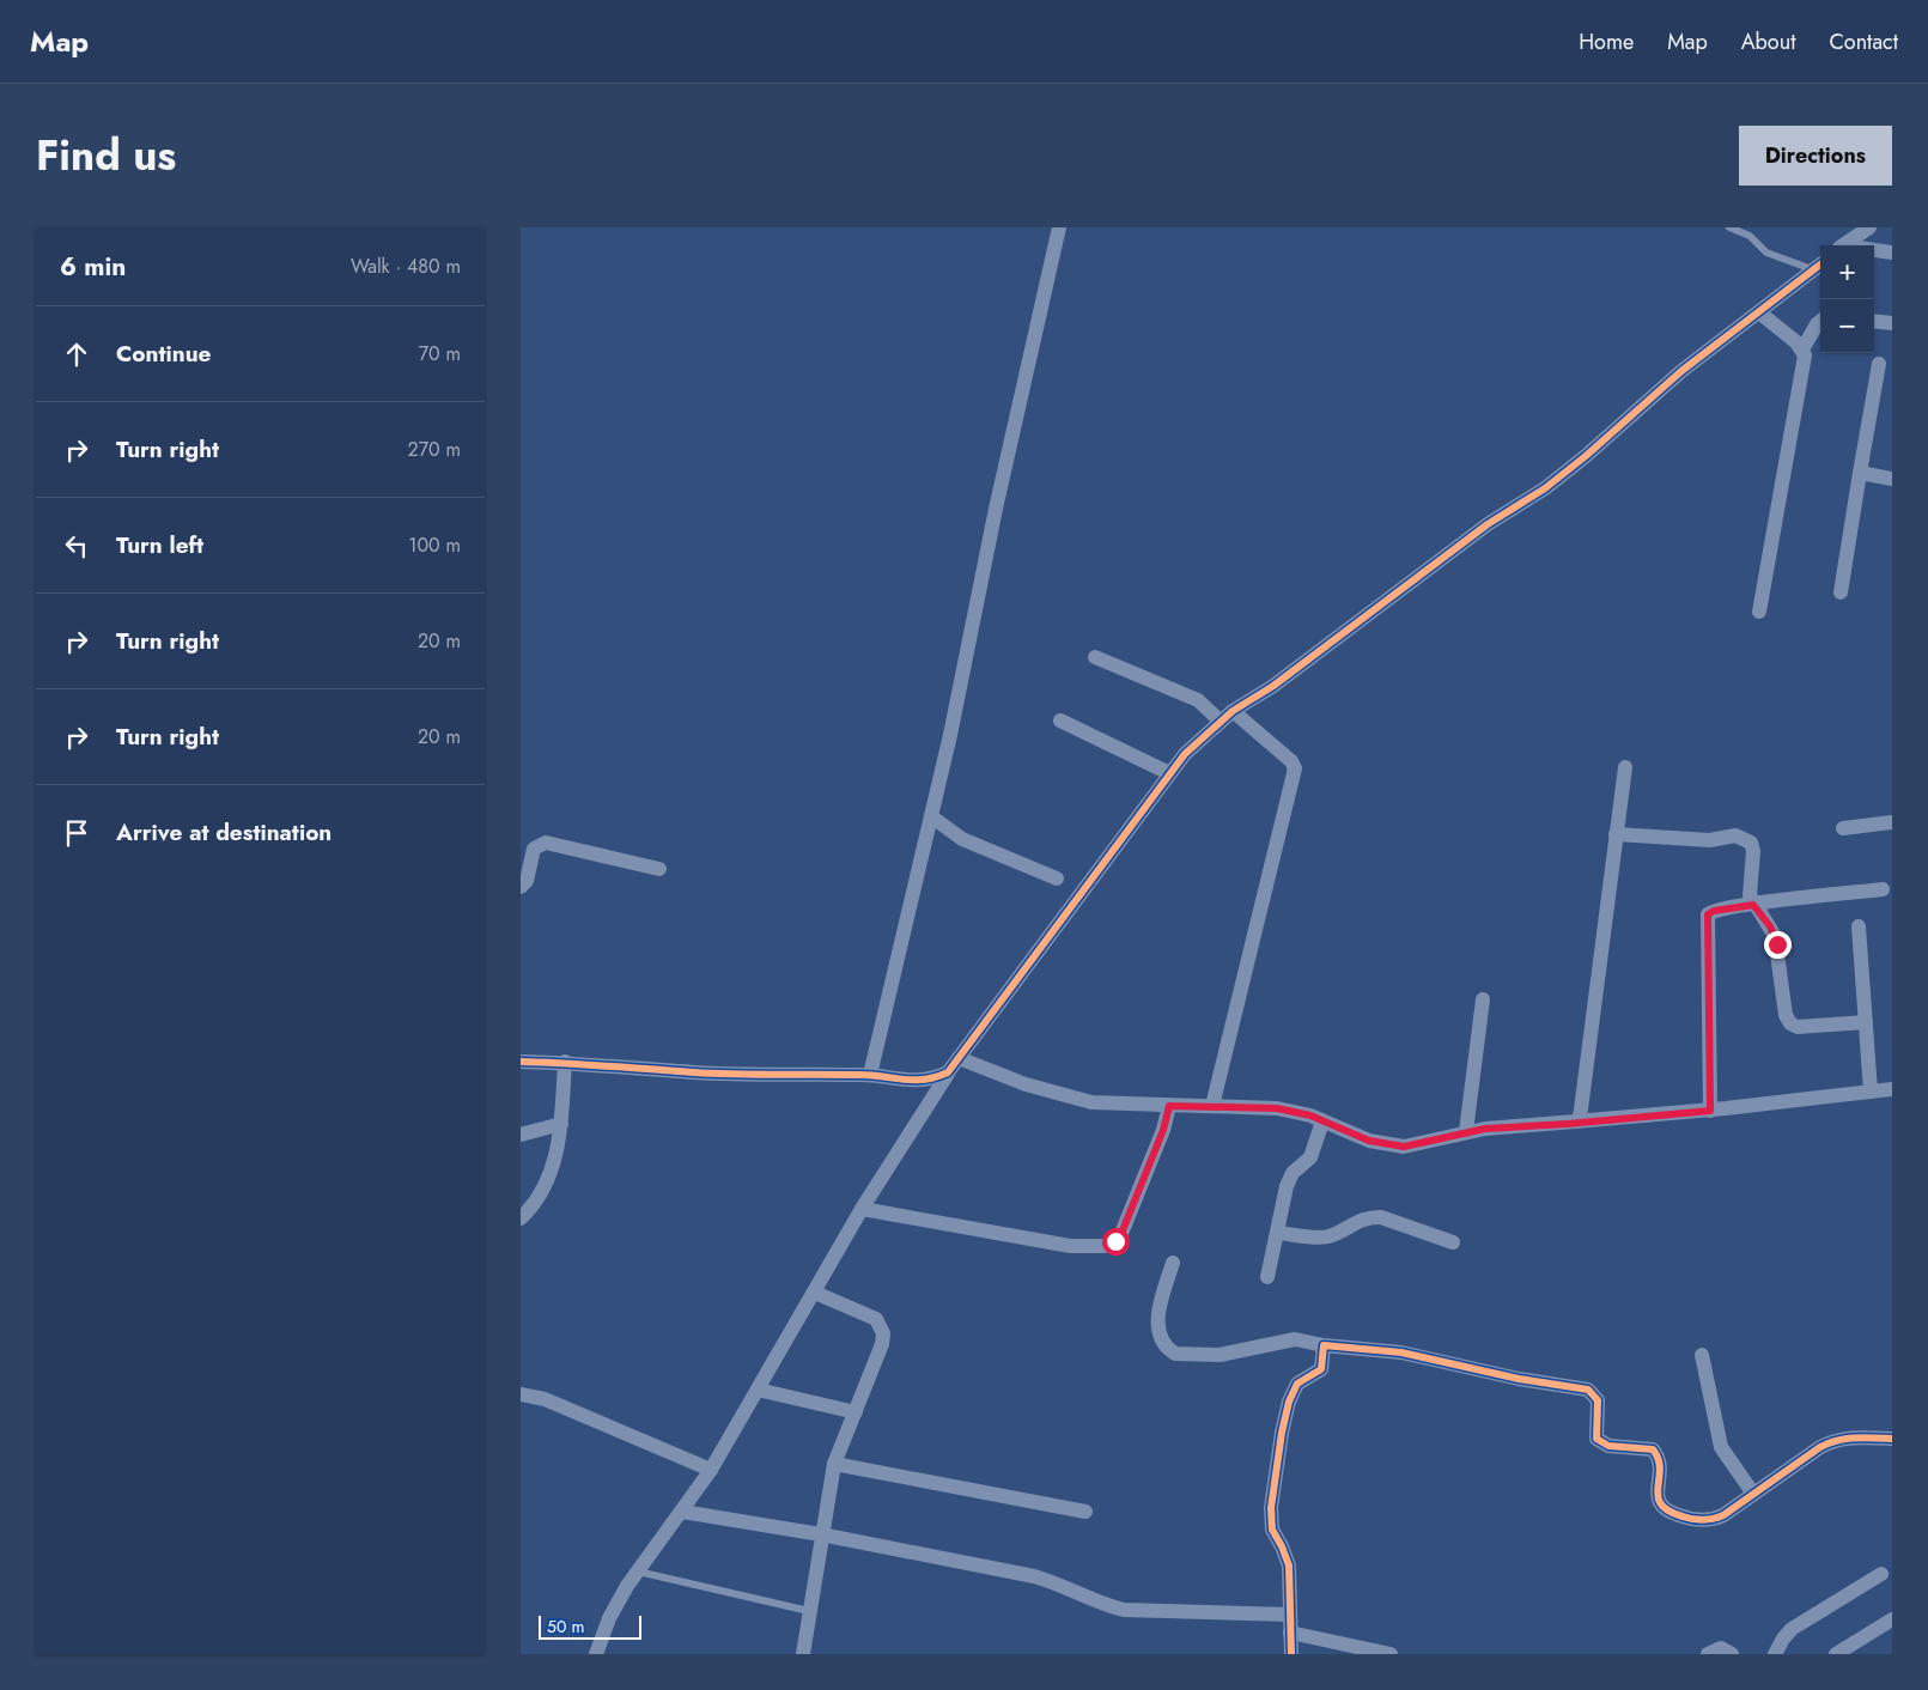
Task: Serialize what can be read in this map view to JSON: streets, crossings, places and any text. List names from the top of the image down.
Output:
{
  "scale_bar": "50 m",
  "page": {
    "header": "Map",
    "nav": [
      "Home",
      "Map",
      "About",
      "Contact"
    ],
    "title": "Find us",
    "buttons": "Directions",
    "heading": ["6 min", "Walk · 480 m"],
    "map_buttons": ["+", "−"],
    "list": [
      ["Continue", "70 m"],
      ["Turn right", "270 m"],
      ["Turn left", "100 m"],
      ["Turn right", "20 m"],
      ["Turn right", "20 m"],
      "Arrive at destination"
    ],
    "scale": "50 m"
  }
}
